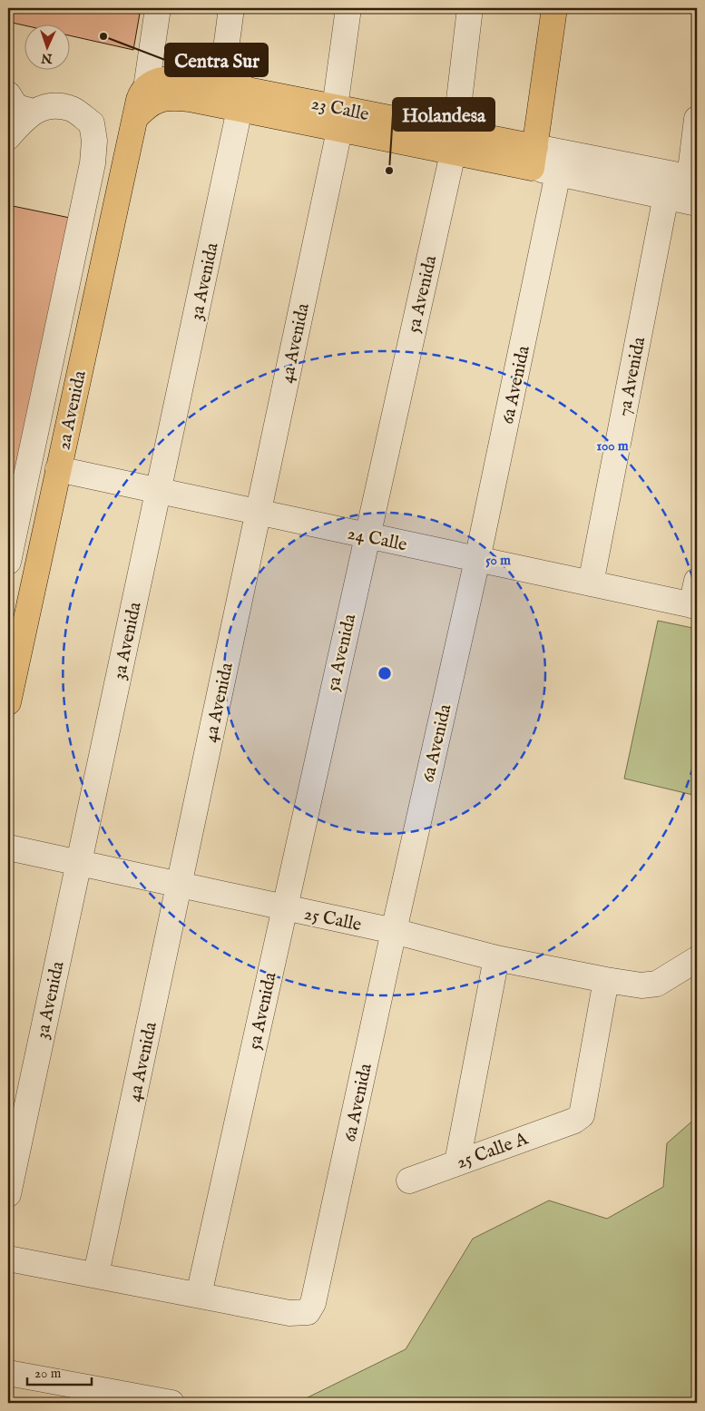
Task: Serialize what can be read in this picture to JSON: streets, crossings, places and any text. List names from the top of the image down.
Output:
{
  "streets": {
    "main road": ["23 Calle", "2a Avenida"],
    "street": [
      "3a Avenida",
      "5a Avenida",
      "4a Avenida",
      "7a Avenida",
      "6a Avenida",
      "24 Calle",
      "25 Calle",
      "25 Calle A"
    ]
  },
  "crossings": [
    ["23 Calle", "3a Avenida"],
    ["23 Calle", "5a Avenida"],
    ["23 Calle", "4a Avenida"],
    ["23 Calle", "7a Avenida"],
    ["23 Calle", "6a Avenida"],
    ["23 Calle", "2a Avenida"],
    ["3a Avenida", "24 Calle"],
    ["3a Avenida", "25 Calle"],
    ["5a Avenida", "6a Avenida"],
    ["5a Avenida", "24 Calle"],
    ["5a Avenida", "25 Calle"],
    ["4a Avenida", "24 Calle"],
    ["4a Avenida", "25 Calle"],
    ["7a Avenida", "24 Calle"],
    ["6a Avenida", "24 Calle"],
    ["6a Avenida", "25 Calle"],
    ["2a Avenida", "24 Calle"],
    ["25 Calle", "25 Calle A"]
  ],
  "places": ["Centra Sur", "Holandesa"],
  "scale_bar": "20 m",
  "north": "bottom",
  "rings": ["100 m", "50 m"]
}
